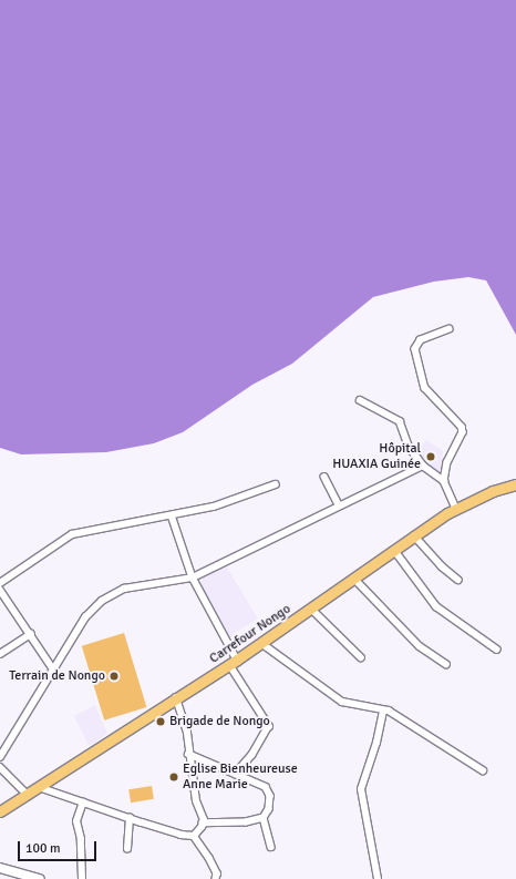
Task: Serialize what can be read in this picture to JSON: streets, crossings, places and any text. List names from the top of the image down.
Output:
{
  "streets": {
    "main road": ["Carrefour Nongo"]
  },
  "places": [
    "Hôpital HUAXIA Guinée",
    "Terrain de Nongo",
    "Brigade de Nongo",
    "Eglise Bienheureuse Anne Marie"
  ],
  "scale_bar": "100 m"
}
